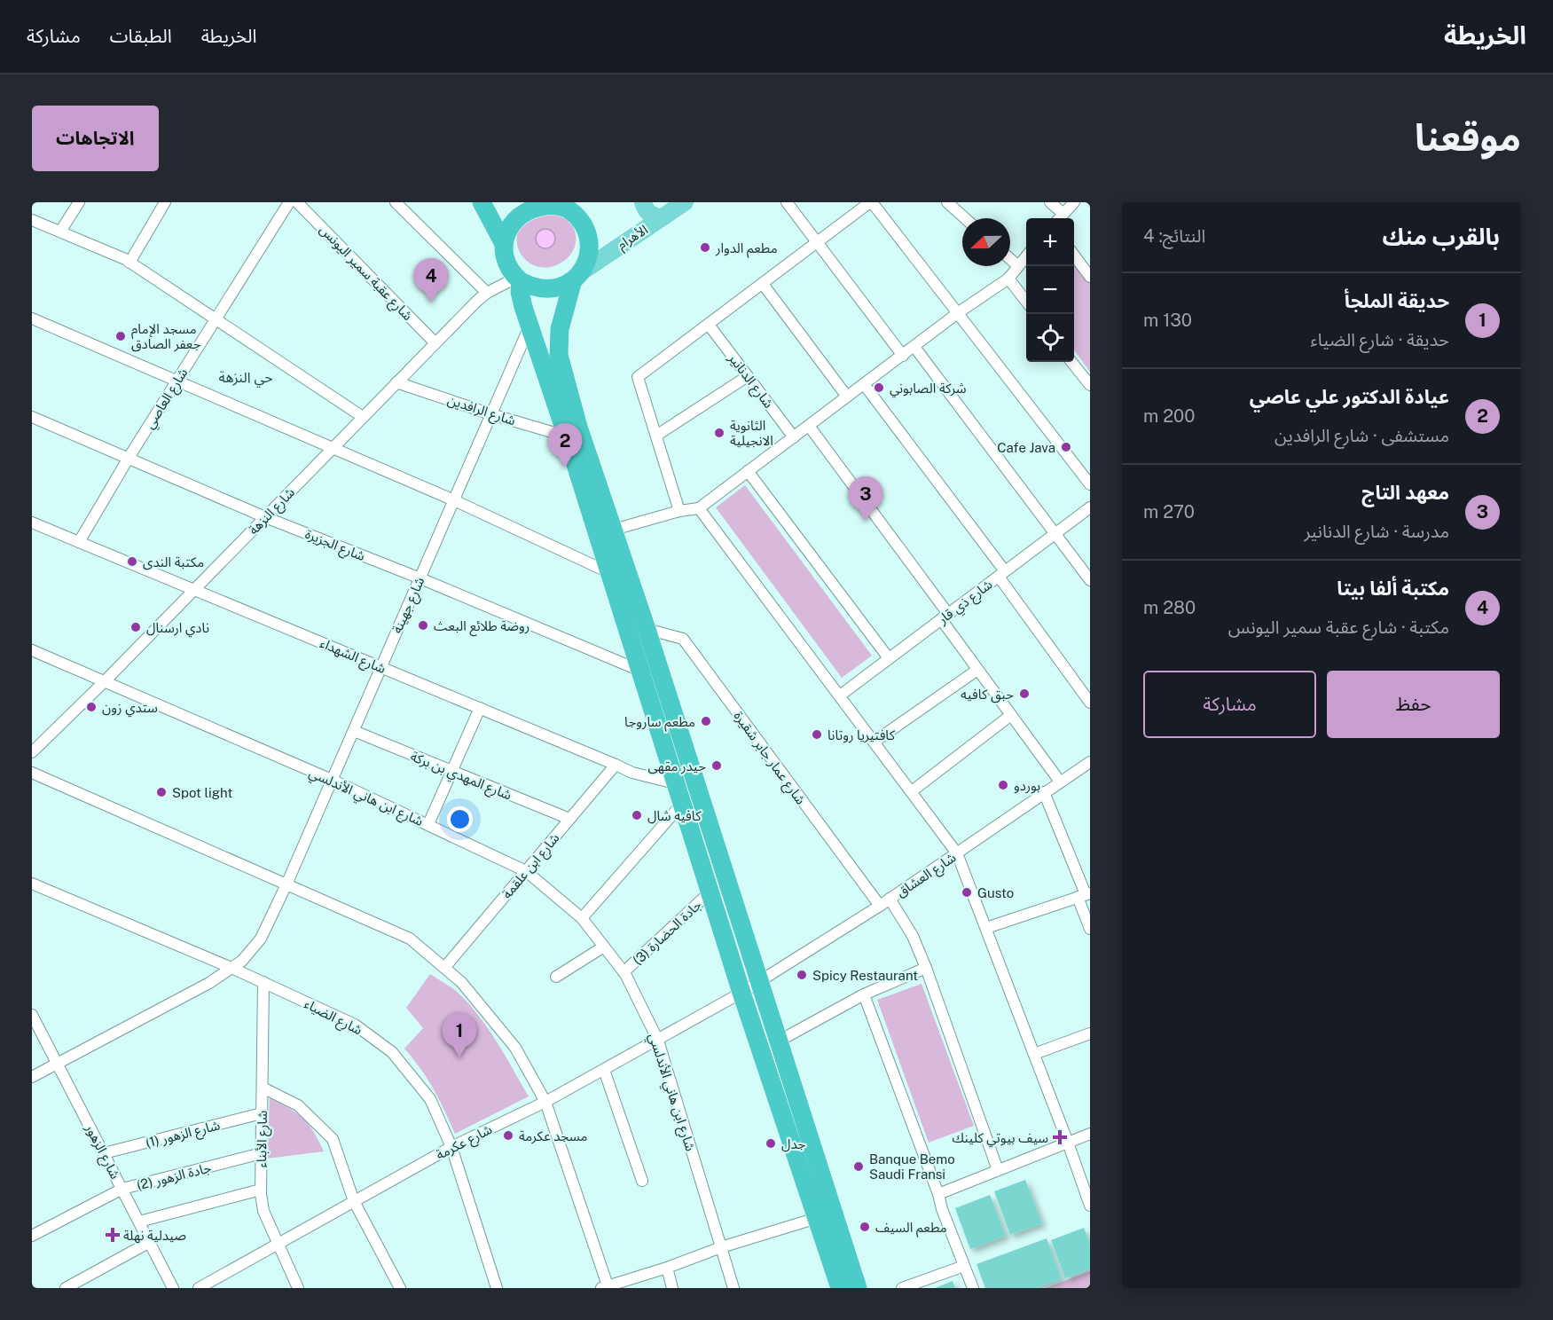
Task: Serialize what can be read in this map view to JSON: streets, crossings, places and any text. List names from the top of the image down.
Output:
{
  "streets": {
    "main road": ["الأهرام"],
    "street": [
      "شارع عقبة سمير اليونس",
      "شارع الدنانير",
      "شارع العاصي",
      "شارع الرافدين",
      "شارع النزهة",
      "شارع الجزيرة",
      "شارع ذي قار",
      "شارع جهينة",
      "شارع الشهداء",
      "شارع عمار جابر شقيرة",
      "شارع المهدي بن بركة",
      "شارع ابن هاني الأندلسي",
      "شارع ابن علقمة",
      "شارع العشاق",
      "جادة الحضارة (3)",
      "شارع الضياء",
      "شارع الزهور (1)",
      "شارع الأبناء",
      "شارع عكرمة",
      "شارع الزهور",
      "جادة الزهور (2)"
    ]
  },
  "crossings": [
    ["الأهرام", "شارع النزهة"],
    ["شارع عقبة سمير اليونس", "شارع النزهة"],
    ["شارع العاصي", "شارع الجزيرة"],
    ["شارع العاصي", "شارع الشهداء"],
    ["شارع الرافدين", "شارع النزهة"],
    ["شارع الرافدين", "شارع جهينة"],
    ["شارع النزهة", "شارع الجزيرة"],
    ["شارع النزهة", "شارع الشهداء"],
    ["شارع النزهة", "شارع ابن هاني الأندلسي"],
    ["شارع الجزيرة", "شارع جهينة"],
    ["شارع جهينة", "شارع الشهداء"],
    ["شارع جهينة", "شارع المهدي بن بركة"],
    ["شارع جهينة", "شارع ابن هاني الأندلسي"],
    ["شارع جهينة", "شارع الضياء"],
    ["شارع جهينة", "شارع الزهور"],
    ["شارع الشهداء", "شارع ابن علقمة"],
    ["شارع عمار جابر شقيرة", "شارع العشاق"],
    ["شارع المهدي بن بركة", "شارع ابن علقمة"],
    ["شارع ابن هاني الأندلسي", "شارع ابن علقمة"],
    ["شارع ابن هاني الأندلسي", "جادة الحضارة (3)"],
    ["شارع ابن هاني الأندلسي", "شارع عكرمة"],
    ["شارع العشاق", "شارع عكرمة"],
    ["شارع الضياء", "شارع الأبناء"],
    ["شارع الضياء", "شارع عكرمة"],
    ["شارع الزهور (1)", "شارع الأبناء"],
    ["شارع الزهور (1)", "شارع الزهور"],
    ["شارع الأبناء", "شارع عكرمة"],
    ["شارع الأبناء", "جادة الزهور (2)"],
    ["شارع الزهور", "جادة الزهور (2)"]
  ],
  "districts": ["حي النزهة"],
  "places": {
    "other": [
      "مطعم الدوار",
      "مسجد الإمام جعفر الصادق",
      "شركة الصابوني",
      "الثانوية الانجيلية",
      "Cafe Java",
      "مكتبة الندى",
      "روضة طلائع البعث",
      "نادي ارسنال",
      "حبق كافيه",
      "ستدي زون",
      "مطعم ساروجا",
      "كافتيريا روتانا",
      "حيدر مقهى",
      "بوردو",
      "Spot light",
      "كافيه شال",
      "Gusto",
      "Spicy Restaurant",
      "مسجد عكرمة",
      "جدل",
      "Banque Bemo Saudi Fransi",
      "مطعم السيف"
    ],
    "health": ["سيف بيوتي كلينك", "صيدلية نهلة"]
  },
  "north": "left",
  "page": {
    "header": "الخريطة",
    "nav": ["الخريطة", "الطبقات", "مشاركة"],
    "title": "موقعنا",
    "buttons": [
      "الاتجاهات",
      ["حفظ", "مشاركة"]
    ],
    "heading": ["بالقرب منك", "النتائج: 4"],
    "map_buttons": ["+", "−"],
    "pins": [
      "4",
      "2",
      "3",
      "1"
    ],
    "list": [
      {
        "mark": "1",
        "name": "حديقة الملجأ",
        "note": "حديقة · شارع الضياء",
        "value": "130 m"
      },
      {
        "mark": "2",
        "name": "عيادة الدكتور علي عاصي",
        "note": "مستشفى · شارع الرافدين",
        "value": "200 m"
      },
      {
        "mark": "3",
        "name": "معهد التاج",
        "note": "مدرسة · شارع الدنانير",
        "value": "270 m"
      },
      {
        "mark": "4",
        "name": "مكتبة ألفا بيتا",
        "note": "مكتبة · شارع عقبة سمير اليونس",
        "value": "280 m"
      }
    ]
  }
}
